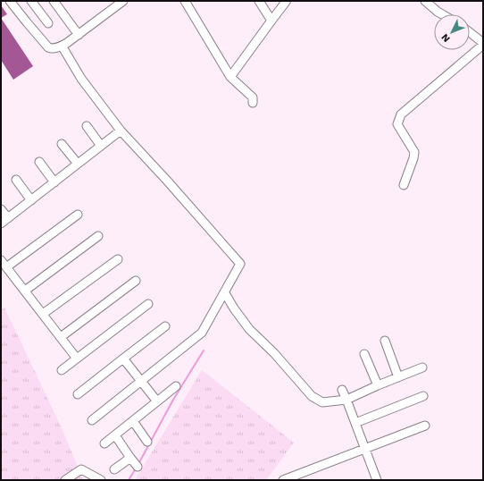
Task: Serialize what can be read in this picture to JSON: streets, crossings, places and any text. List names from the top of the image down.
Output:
{
  "north": "bottom left"
}
